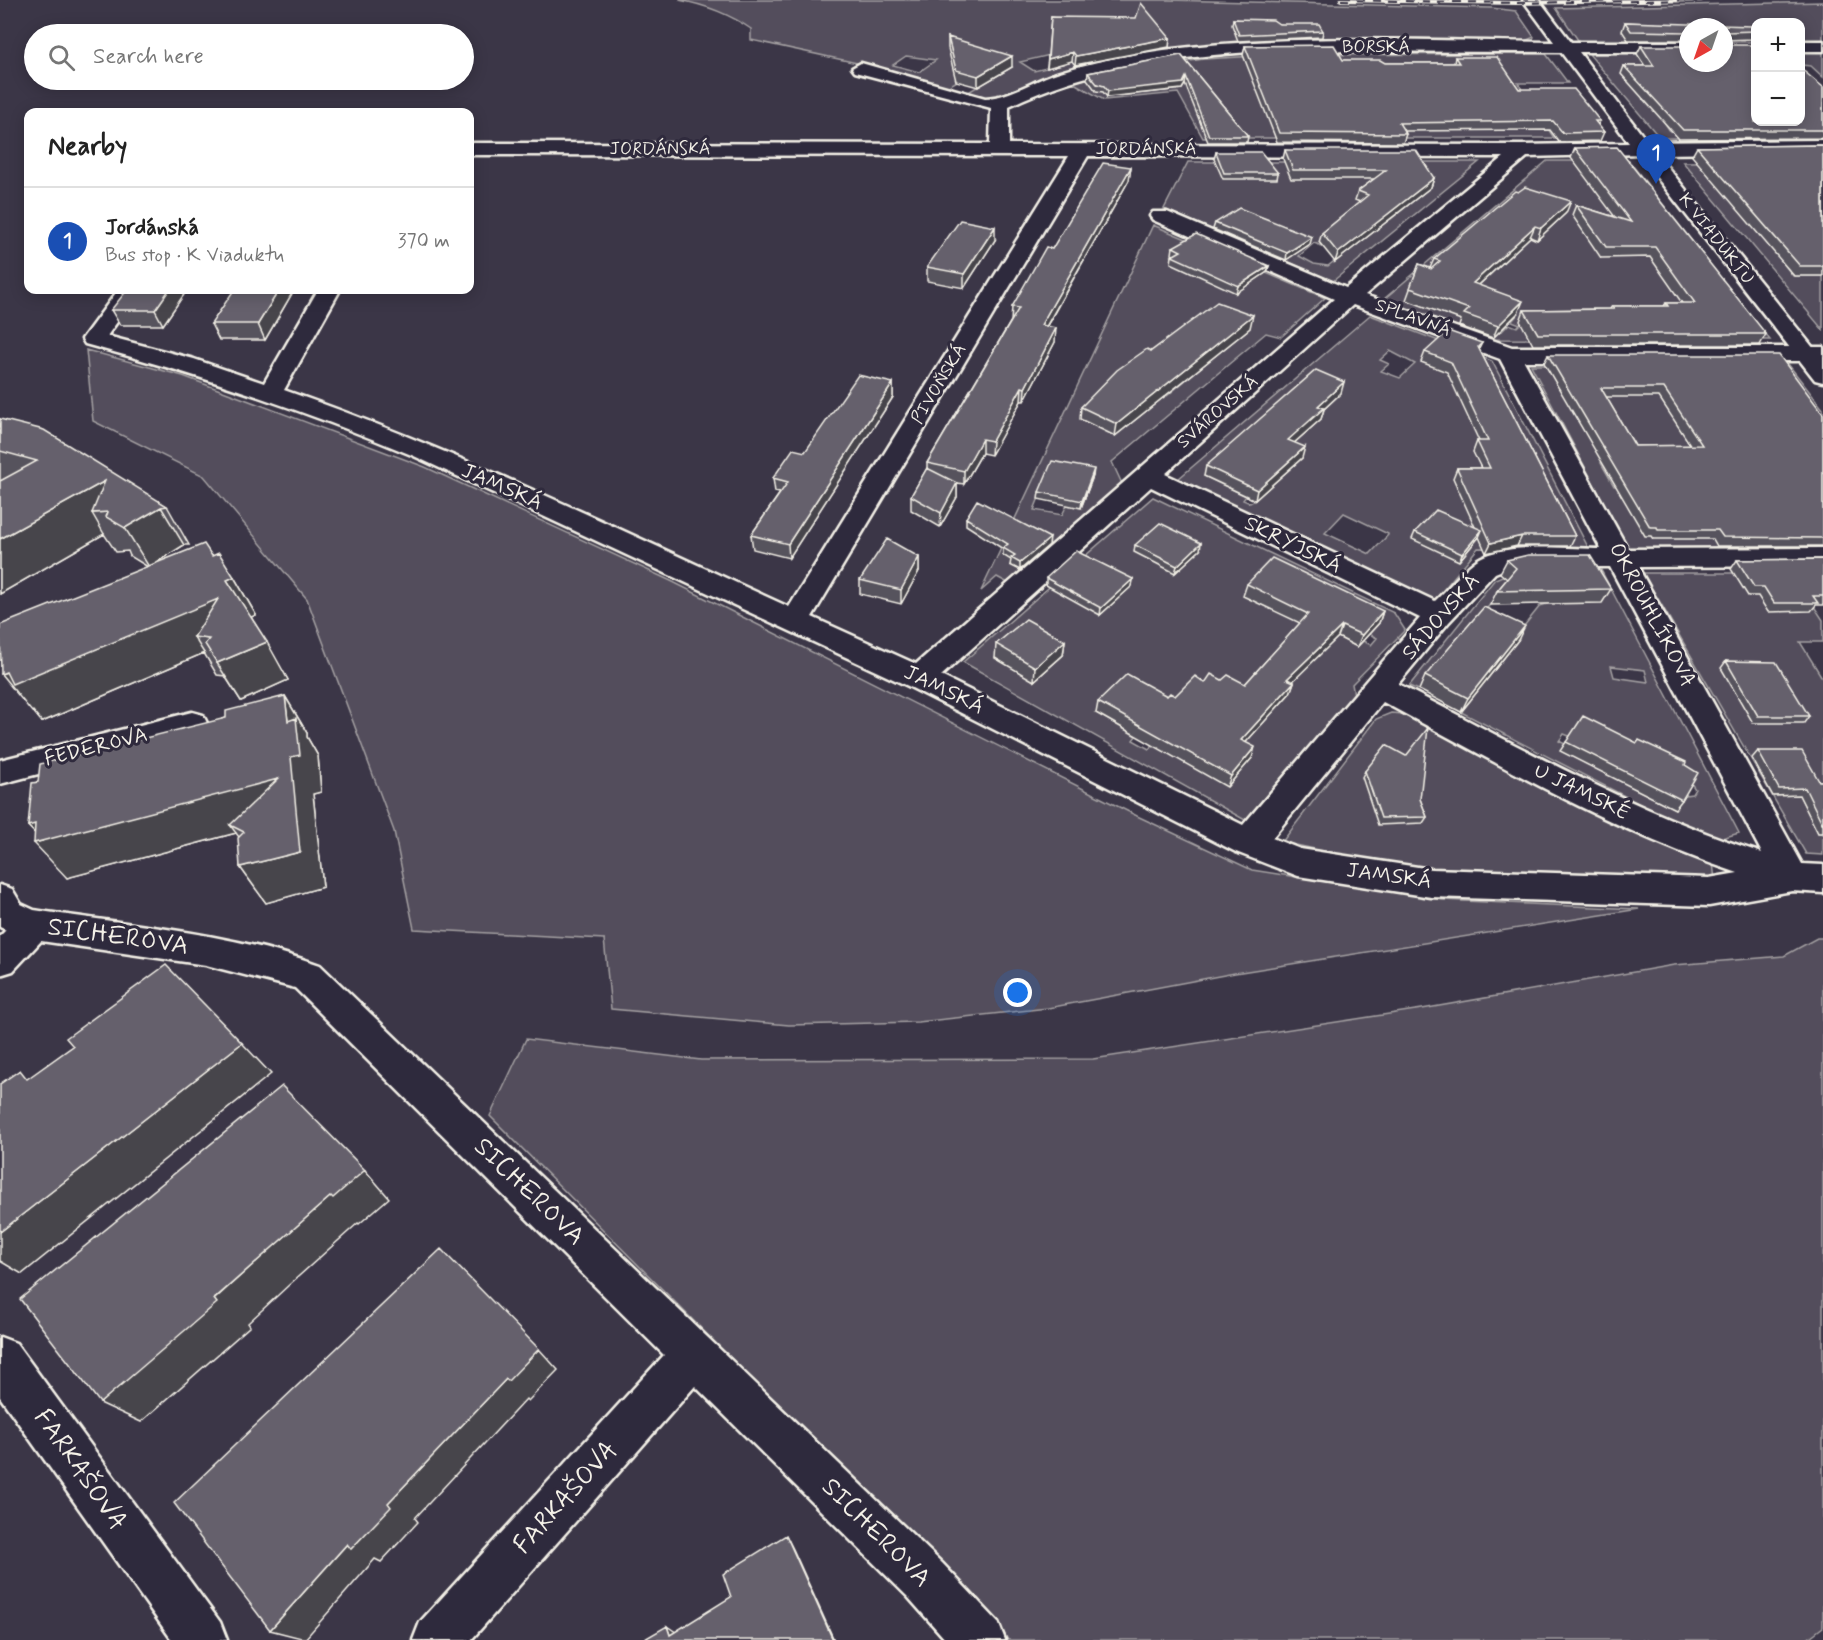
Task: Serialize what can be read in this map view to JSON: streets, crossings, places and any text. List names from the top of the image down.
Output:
{
  "streets": {
    "street": [
      "BORSKÁ",
      "JORDÁNSKÁ",
      "K VIADUKTU",
      "SPLAVNÁ",
      "PIVOŇSKÁ",
      "SVÁROVSKÁ",
      "JAMSKÁ",
      "SKRYJSKÁ",
      "OKROUHLÍKOVA",
      "SÁDOVSKÁ",
      "FEDEROVA",
      "U JAMSKÉ",
      "SICHEROVA",
      "FARKAŠOVA"
    ]
  },
  "crossings": [
    ["BORSKÁ", "K VIADUKTU"],
    ["JORDÁNSKÁ", "K VIADUKTU"],
    ["JORDÁNSKÁ", "PIVOŇSKÁ"],
    ["JORDÁNSKÁ", "SVÁROVSKÁ"],
    ["K VIADUKTU", "SPLAVNÁ"],
    ["SPLAVNÁ", "SVÁROVSKÁ"],
    ["SPLAVNÁ", "OKROUHLÍKOVA"],
    ["PIVOŇSKÁ", "JAMSKÁ"],
    ["SVÁROVSKÁ", "JAMSKÁ"],
    ["SVÁROVSKÁ", "SKRYJSKÁ"],
    ["JAMSKÁ", "OKROUHLÍKOVA"],
    ["JAMSKÁ", "SÁDOVSKÁ"],
    ["JAMSKÁ", "U JAMSKÉ"],
    ["SKRYJSKÁ", "SÁDOVSKÁ"],
    ["OKROUHLÍKOVA", "SÁDOVSKÁ"],
    ["OKROUHLÍKOVA", "U JAMSKÉ"],
    ["SÁDOVSKÁ", "U JAMSKÉ"],
    ["SICHEROVA", "FARKAŠOVA"]
  ],
  "north": "bottom left",
  "page": {
    "map_buttons": ["+", "−"],
    "search": "Search here",
    "heading": "Nearby",
    "pins": "1",
    "list": [
      {
        "mark": "1",
        "name": "Jordánská",
        "note": "Bus stop · K Viaduktu",
        "value": "370 m"
      }
    ]
  }
}
